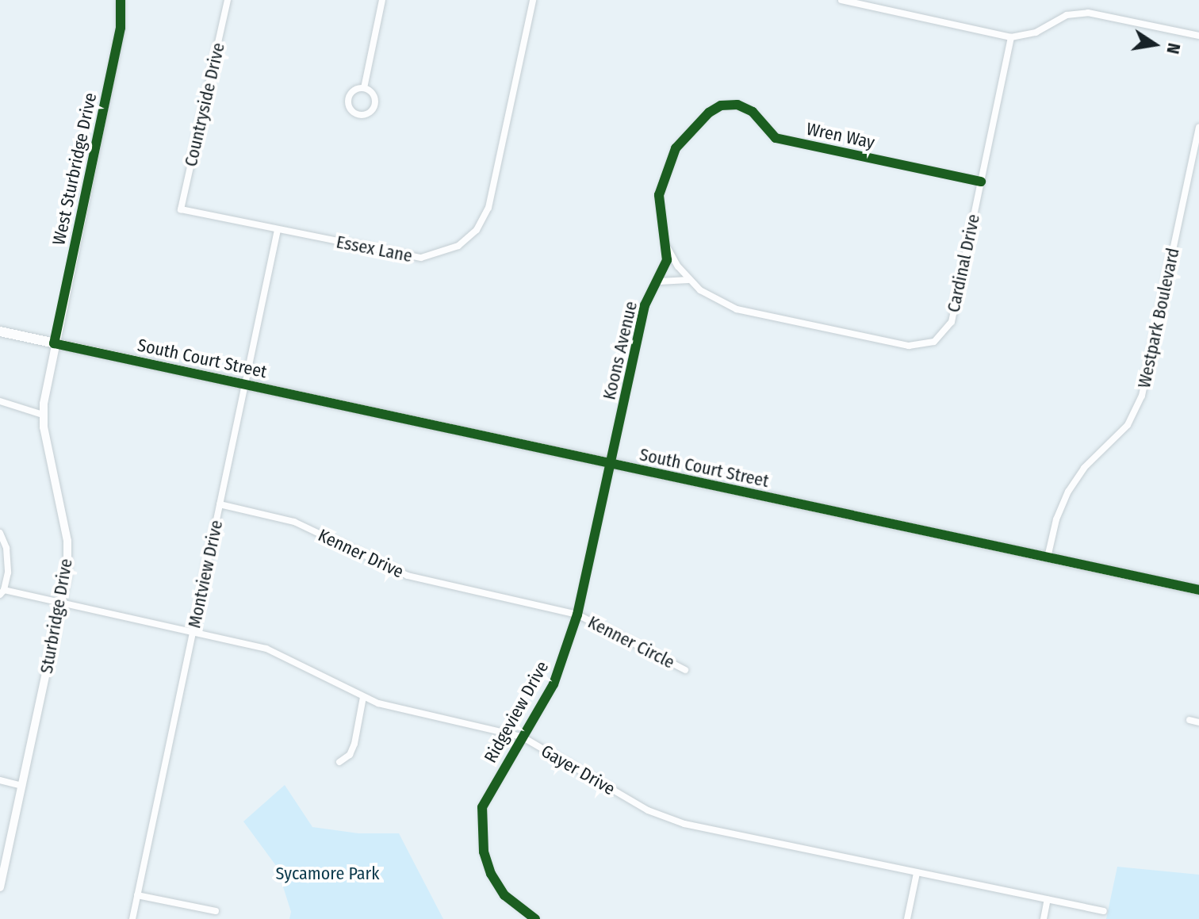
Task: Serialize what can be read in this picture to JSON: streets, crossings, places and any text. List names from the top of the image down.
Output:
{
  "streets": {
    "main road": ["South Court Street"],
    "street": [
      "Countryside Drive",
      "Wren Way",
      "West Sturbridge Drive",
      "Essex Lane",
      "Cardinal Drive",
      "Westpark Boulevard",
      "Koons Avenue",
      "Kenner Drive",
      "Montview Drive",
      "Sturbridge Drive",
      "Kenner Circle",
      "Ridgeview Drive",
      "Gayer Drive"
    ]
  },
  "crossings": [
    ["Countryside Drive", "Essex Lane"],
    ["Wren Way", "Cardinal Drive"],
    ["Wren Way", "Koons Avenue"],
    ["West Sturbridge Drive", "South Court Street"],
    ["West Sturbridge Drive", "Sturbridge Drive"],
    ["Essex Lane", "Montview Drive"],
    ["Cardinal Drive", "Koons Avenue"],
    ["Westpark Boulevard", "South Court Street"],
    ["Koons Avenue", "South Court Street"],
    ["Koons Avenue", "Ridgeview Drive"],
    ["South Court Street", "Montview Drive"],
    ["South Court Street", "Sturbridge Drive"],
    ["South Court Street", "Ridgeview Drive"],
    ["Kenner Drive", "Montview Drive"],
    ["Kenner Drive", "Kenner Circle"],
    ["Kenner Drive", "Ridgeview Drive"],
    ["Montview Drive", "Gayer Drive"],
    ["Sturbridge Drive", "Gayer Drive"],
    ["Kenner Circle", "Ridgeview Drive"],
    ["Ridgeview Drive", "Gayer Drive"]
  ],
  "parks": ["Sycamore Park"],
  "north": "right"
}
